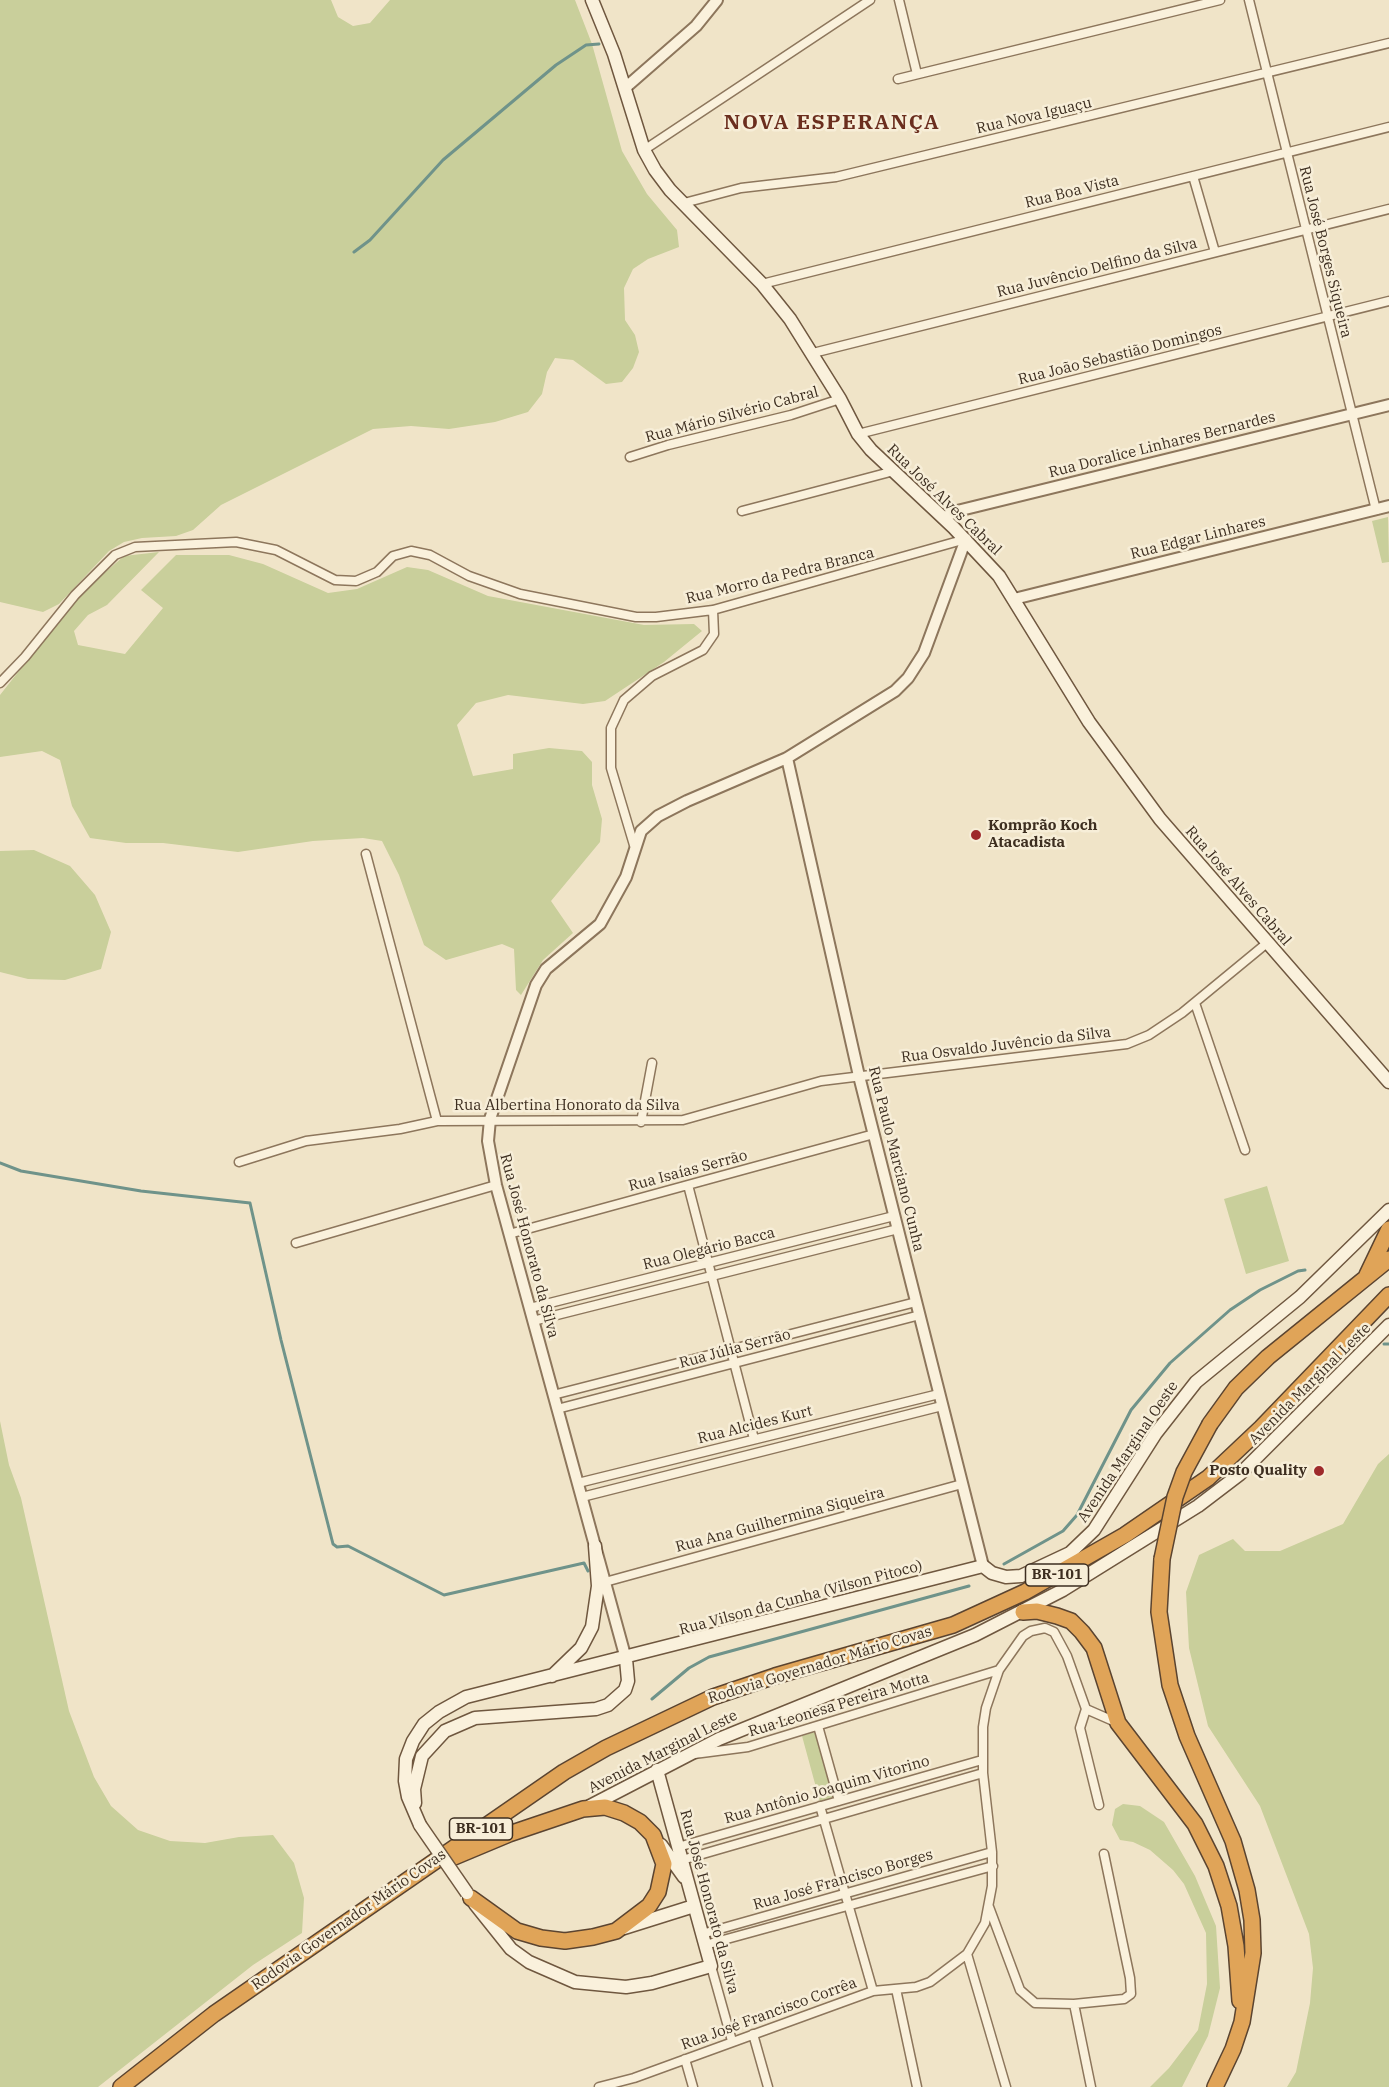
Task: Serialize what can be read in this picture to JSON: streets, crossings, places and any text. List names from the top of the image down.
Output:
{
  "streets": {
    "highway": ["BR-101", "Rodovia Governador Mário Covas"],
    "main road": [
      "Rua José Alves Cabral",
      "Rua José Honorato da Silva",
      "Avenida Marginal Leste",
      "Avenida Marginal Oeste",
      "Rua Vilson da Cunha (Vilson Pitoco)"
    ],
    "street": [
      "Rua Nova Iguaçu",
      "Rua Boa Vista",
      "Rua José Borges Siqueira",
      "Rua Juvêncio Delfino da Silva",
      "Rua João Sebastião Domingos",
      "Rua Mário Silvério Cabral",
      "Rua Doralice Linhares Bernardes",
      "Rua Edgar Linhares",
      "Rua Morro da Pedra Branca",
      "Rua Osvaldo Juvêncio da Silva",
      "Rua Albertina Honorato da Silva",
      "Rua Paulo Marciano Cunha",
      "Rua Isaías Serrão",
      "Rua Olegário Bacca",
      "Rua Júlia Serrão",
      "Rua Alcides Kurt",
      "Rua Ana Guilhermina Siqueira",
      "Rua Leonesa Pereira Motta",
      "Rua Antônio Joaquim Vitorino",
      "Rua José Francisco Borges",
      "Rua José Francisco Corrêa"
    ]
  },
  "crossings": [
    ["Rua Nova Iguaçu", "Rua José Borges Siqueira"],
    ["Rua Nova Iguaçu", "Rua José Alves Cabral"],
    ["Rua Boa Vista", "Rua José Borges Siqueira"],
    ["Rua Boa Vista", "Rua José Alves Cabral"],
    ["Rua José Borges Siqueira", "Rua Juvêncio Delfino da Silva"],
    ["Rua José Borges Siqueira", "Rua João Sebastião Domingos"],
    ["Rua José Borges Siqueira", "Rua Doralice Linhares Bernardes"],
    ["Rua José Borges Siqueira", "Rua Edgar Linhares"],
    ["Rua Juvêncio Delfino da Silva", "Rua José Alves Cabral"],
    ["Rua João Sebastião Domingos", "Rua José Alves Cabral"],
    ["Rua Mário Silvério Cabral", "Rua José Alves Cabral"],
    ["Rua Doralice Linhares Bernardes", "Rua José Alves Cabral"],
    ["Rua José Alves Cabral", "Rua Edgar Linhares"],
    ["Rua José Alves Cabral", "Rua Morro da Pedra Branca"],
    ["Rua José Alves Cabral", "Rua Osvaldo Juvêncio da Silva"],
    ["Rua José Alves Cabral", "Rua José Honorato da Silva"],
    ["Rua Morro da Pedra Branca", "Rua José Honorato da Silva"],
    ["Rua Osvaldo Juvêncio da Silva", "Rua Albertina Honorato da Silva"],
    ["Rua Osvaldo Juvêncio da Silva", "Rua Paulo Marciano Cunha"],
    ["Rua Albertina Honorato da Silva", "Rua Paulo Marciano Cunha"],
    ["Rua Albertina Honorato da Silva", "Rua José Honorato da Silva"],
    ["Rua Paulo Marciano Cunha", "Rua Isaías Serrão"],
    ["Rua Paulo Marciano Cunha", "Rua José Honorato da Silva"],
    ["Rua Paulo Marciano Cunha", "Rua Olegário Bacca"],
    ["Rua Paulo Marciano Cunha", "Rua Júlia Serrão"],
    ["Rua Paulo Marciano Cunha", "Rua Alcides Kurt"],
    ["Rua Paulo Marciano Cunha", "Avenida Marginal Oeste"],
    ["Rua Paulo Marciano Cunha", "Rua Ana Guilhermina Siqueira"],
    ["Rua Paulo Marciano Cunha", "Rua Vilson da Cunha (Vilson Pitoco)"],
    ["Rua Isaías Serrão", "Rua José Honorato da Silva"],
    ["Rua José Honorato da Silva", "Rua Olegário Bacca"],
    ["Rua José Honorato da Silva", "Rua Júlia Serrão"],
    ["Rua José Honorato da Silva", "Avenida Marginal Leste"],
    ["Rua José Honorato da Silva", "Rua Alcides Kurt"],
    ["Rua José Honorato da Silva", "Rua Antônio Joaquim Vitorino"],
    ["Rua José Honorato da Silva", "Rua José Francisco Borges"],
    ["Rua José Honorato da Silva", "Rua José Francisco Corrêa"],
    ["Avenida Marginal Leste", "Rua Leonesa Pereira Motta"],
    ["Avenida Marginal Oeste", "Rua Vilson da Cunha (Vilson Pitoco)"],
    ["Rua Leonesa Pereira Motta", "Rua José Francisco Corrêa"],
    ["Rua Antônio Joaquim Vitorino", "Rua José Francisco Corrêa"],
    ["Rua José Francisco Borges", "Rua José Francisco Corrêa"]
  ],
  "districts": ["NOVA ESPERANÇA"],
  "places": ["Komprão Koch Atacadista", "Posto Quality"]
}
